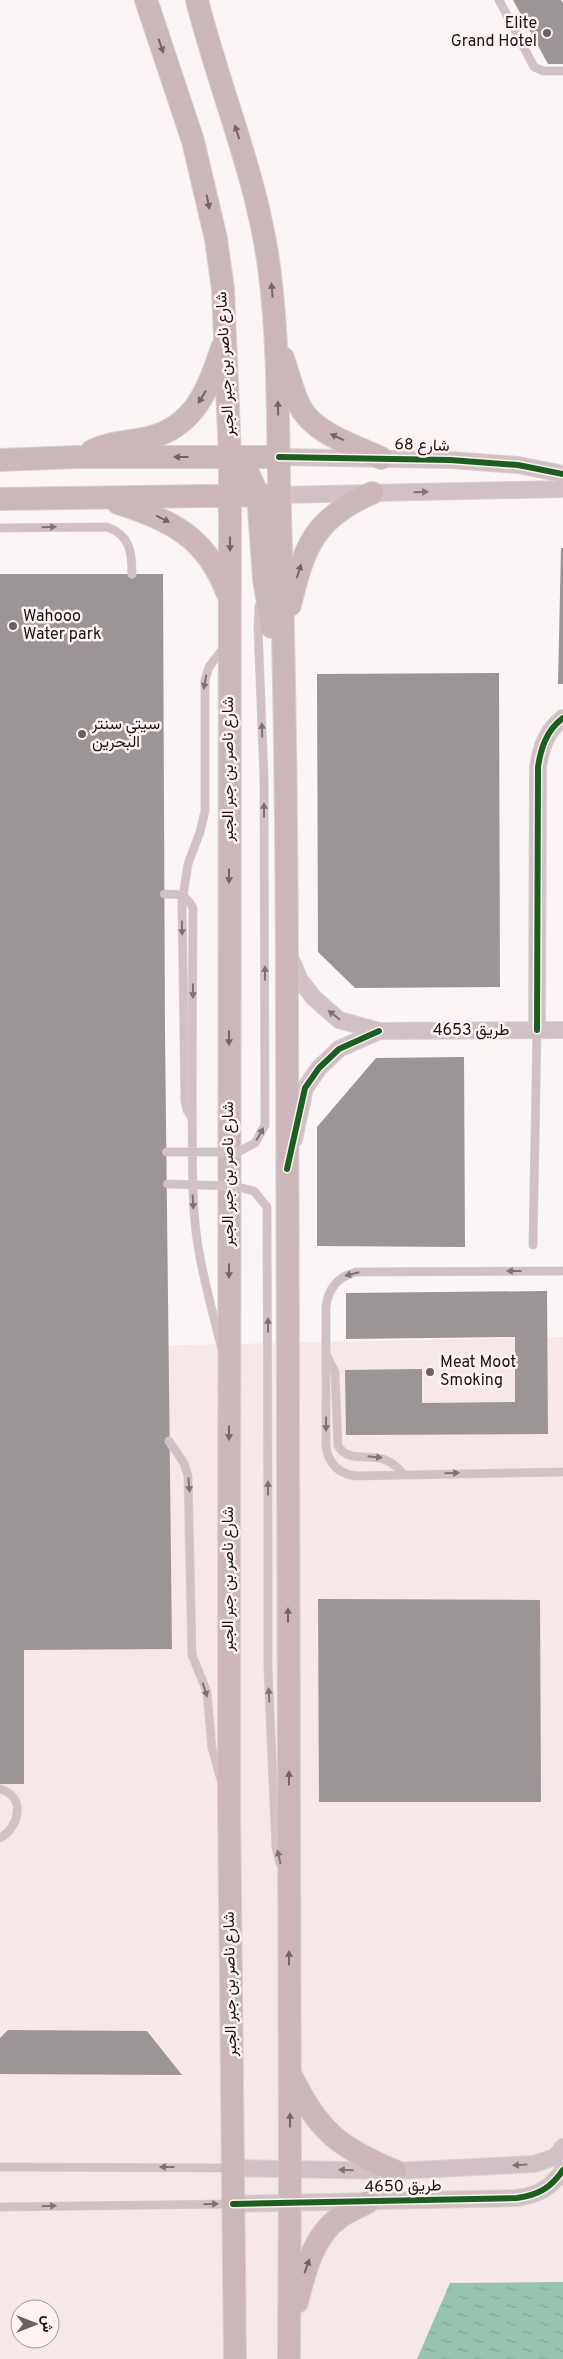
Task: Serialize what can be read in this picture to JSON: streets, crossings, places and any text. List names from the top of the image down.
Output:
{
  "streets": {
    "main road": ["شارع ناصر بن جبر الجبر", "شارع 68"],
    "street": ["طريق 4653", "طريق 4650"]
  },
  "crossings": [
    ["شارع ناصر بن جبر الجبر", "شارع 68"],
    ["شارع ناصر بن جبر الجبر", "طريق 4650"]
  ],
  "places": [
    "Elite Grand Hotel",
    "Wahooo Water park",
    "سيتي سنتر البحرين",
    "Meat Moot Smoking"
  ],
  "north": "right"
}
